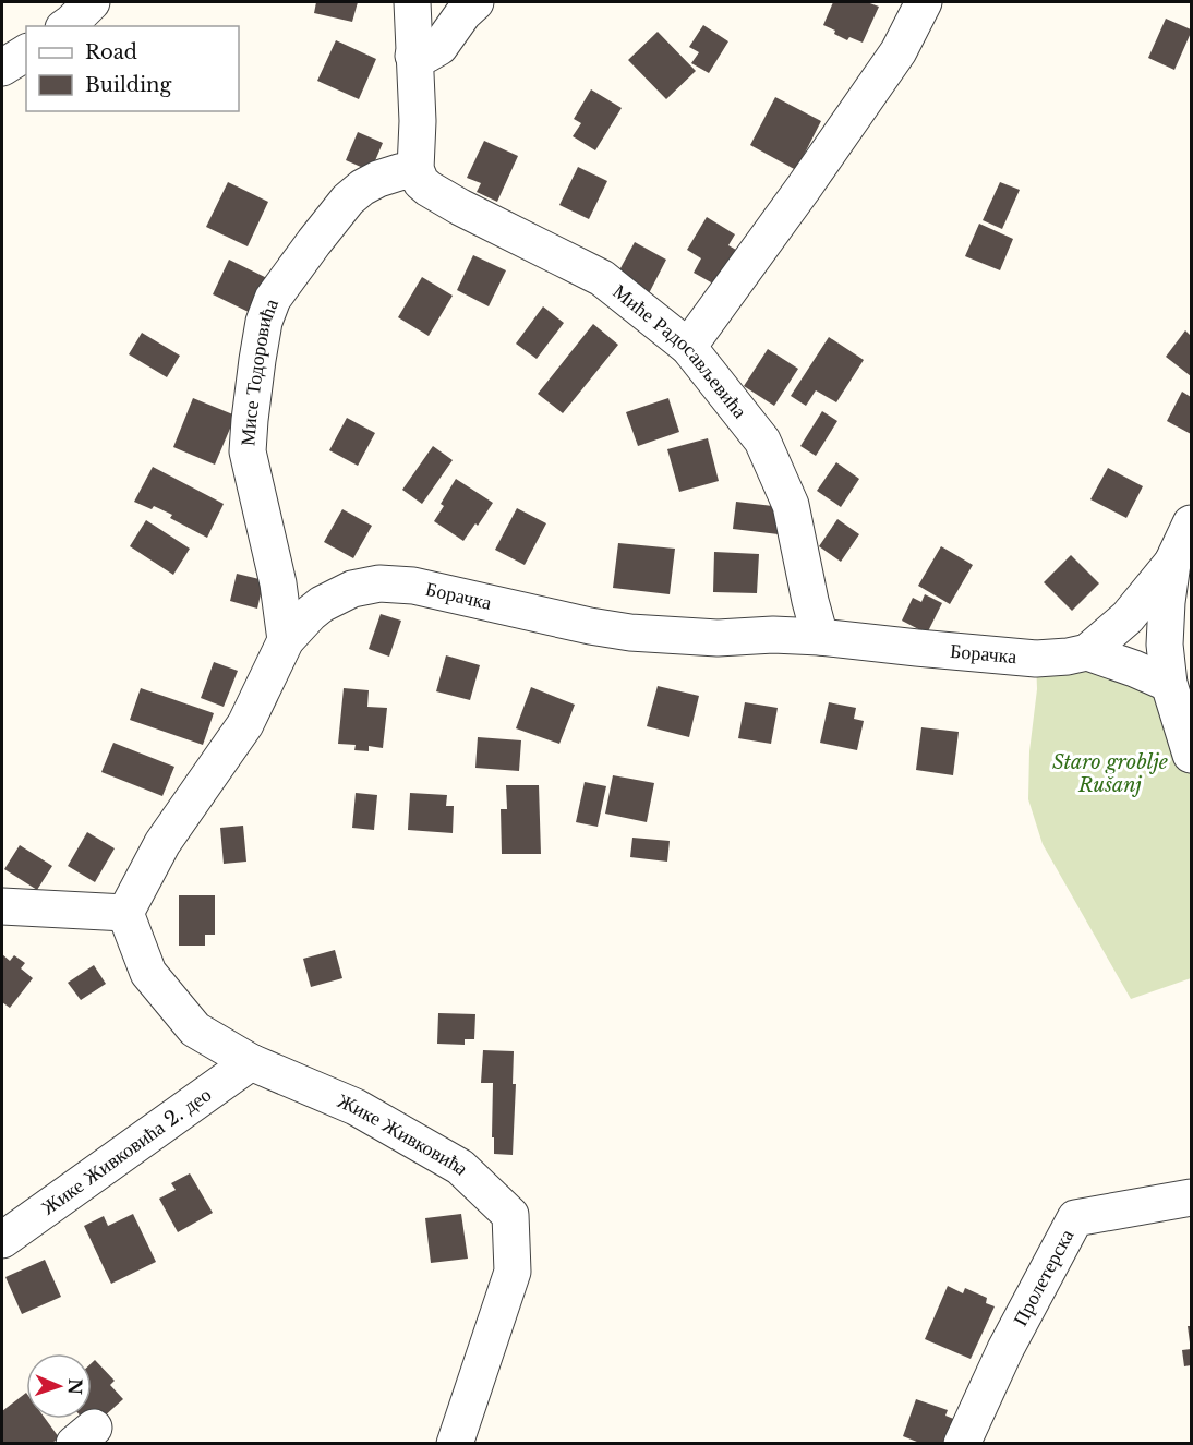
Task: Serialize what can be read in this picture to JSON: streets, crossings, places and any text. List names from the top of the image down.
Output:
{
  "streets": {
    "street": [
      "Миће Радосављевића",
      "Мисе Тодоровића",
      "Борачка",
      "Жике Живковића",
      "Жике Живковића 2. део",
      "Пролетерска"
    ]
  },
  "crossings": [
    ["Миће Радосављевића", "Мисе Тодоровића"],
    ["Миће Радосављевића", "Борачка"],
    ["Мисе Тодоровића", "Борачка"],
    ["Борачка", "Жике Живковића"],
    ["Жике Живковића", "Жике Живковића 2. део"]
  ],
  "parks": ["Staro groblje Rušanj"],
  "legend": ["Road", "Building"],
  "north": "right"
}
